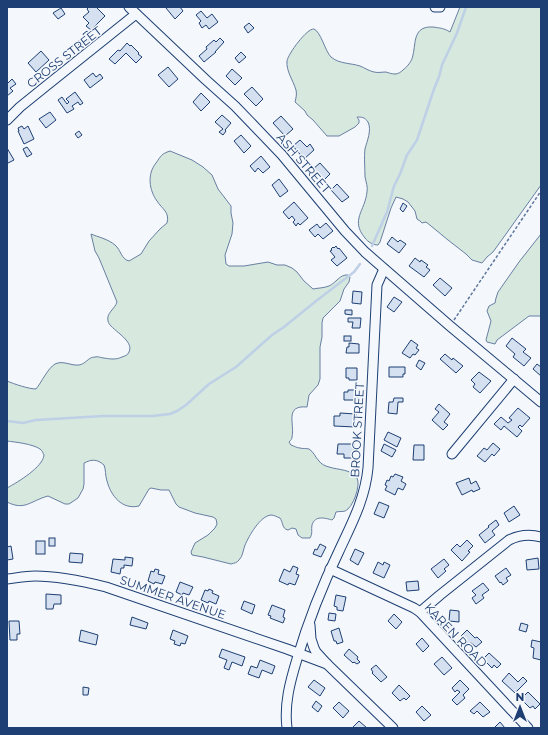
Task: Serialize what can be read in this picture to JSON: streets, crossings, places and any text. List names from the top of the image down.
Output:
{
  "streets": {
    "street": [
      "CROSS STREET",
      "ASH STREET",
      "BROOK STREET",
      "SUMMER AVENUE",
      "KAREN ROAD"
    ]
  },
  "crossings": [
    ["CROSS STREET", "ASH STREET"],
    ["ASH STREET", "BROOK STREET"],
    ["BROOK STREET", "SUMMER AVENUE"],
    ["BROOK STREET", "KAREN ROAD"]
  ],
  "north": "top"
}
